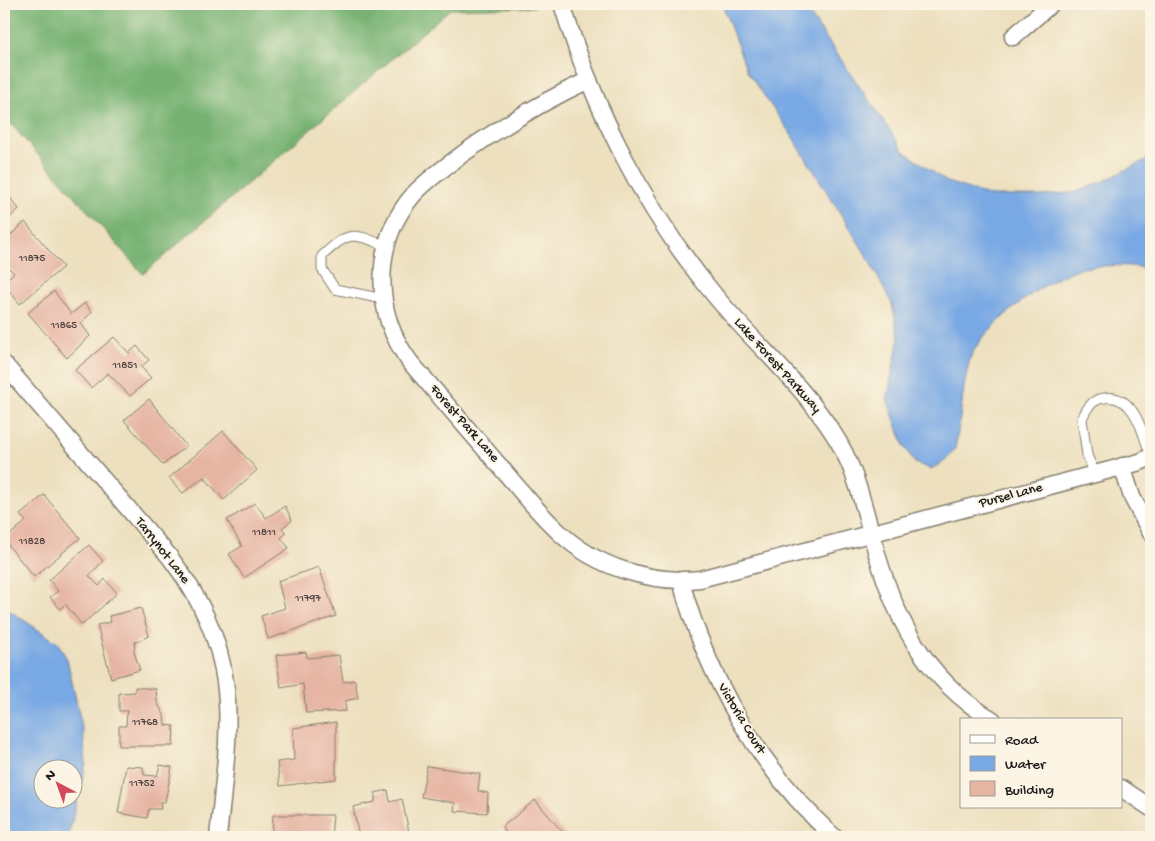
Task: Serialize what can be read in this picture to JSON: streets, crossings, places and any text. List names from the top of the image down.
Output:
{
  "streets": {
    "street": [
      "Lake Forest Parkway",
      "Forest Park Lane",
      "Pursel Lane",
      "Tarrynot Lane",
      "Victoria Court"
    ]
  },
  "crossings": [
    ["Lake Forest Parkway", "Forest Park Lane"],
    ["Lake Forest Parkway", "Pursel Lane"],
    ["Forest Park Lane", "Pursel Lane"],
    ["Forest Park Lane", "Victoria Court"]
  ],
  "house_numbers": [
    "11875",
    "11865",
    "11851",
    "11811",
    "11828",
    "11797",
    "11768",
    "11752"
  ],
  "legend": ["Road", "Water", "Building"],
  "north": "top left"
}
